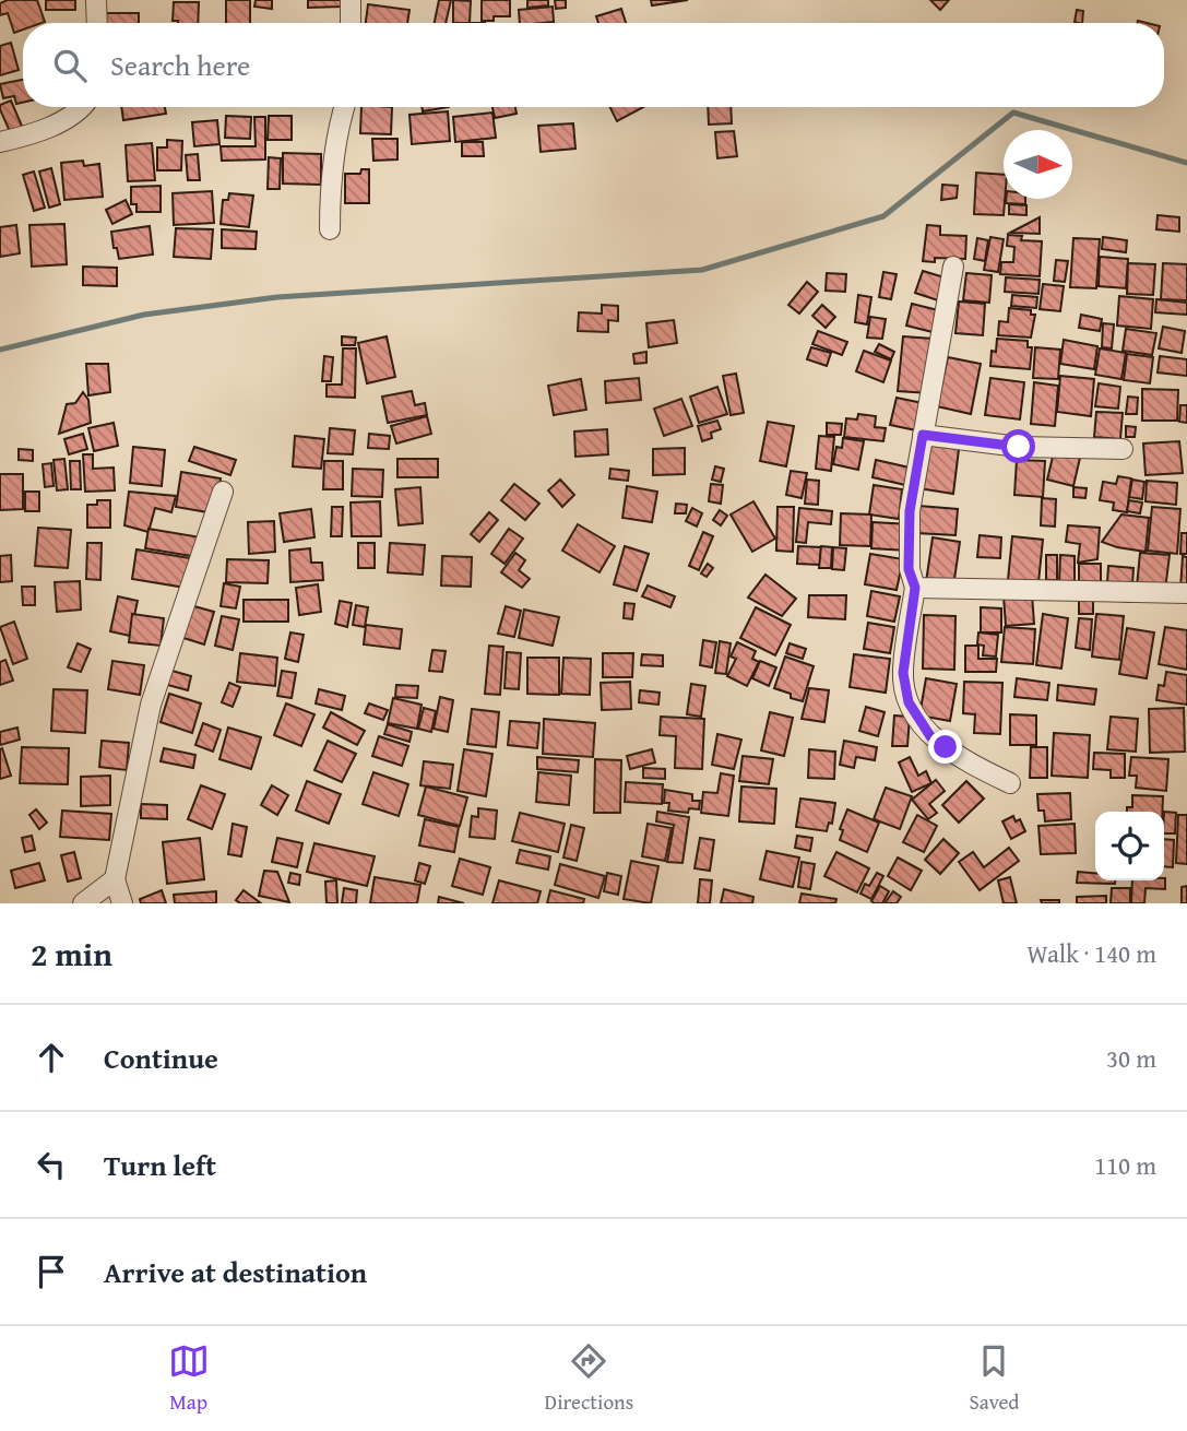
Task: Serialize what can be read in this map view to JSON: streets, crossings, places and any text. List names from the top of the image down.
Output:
{
  "north": "right",
  "page": {
    "search": "Search here",
    "heading": ["2 min", "Walk · 140 m"],
    "list": [
      ["Continue", "30 m"],
      ["Turn left", "110 m"],
      "Arrive at destination"
    ],
    "nav": ["Map", "Directions", "Saved"]
  }
}
